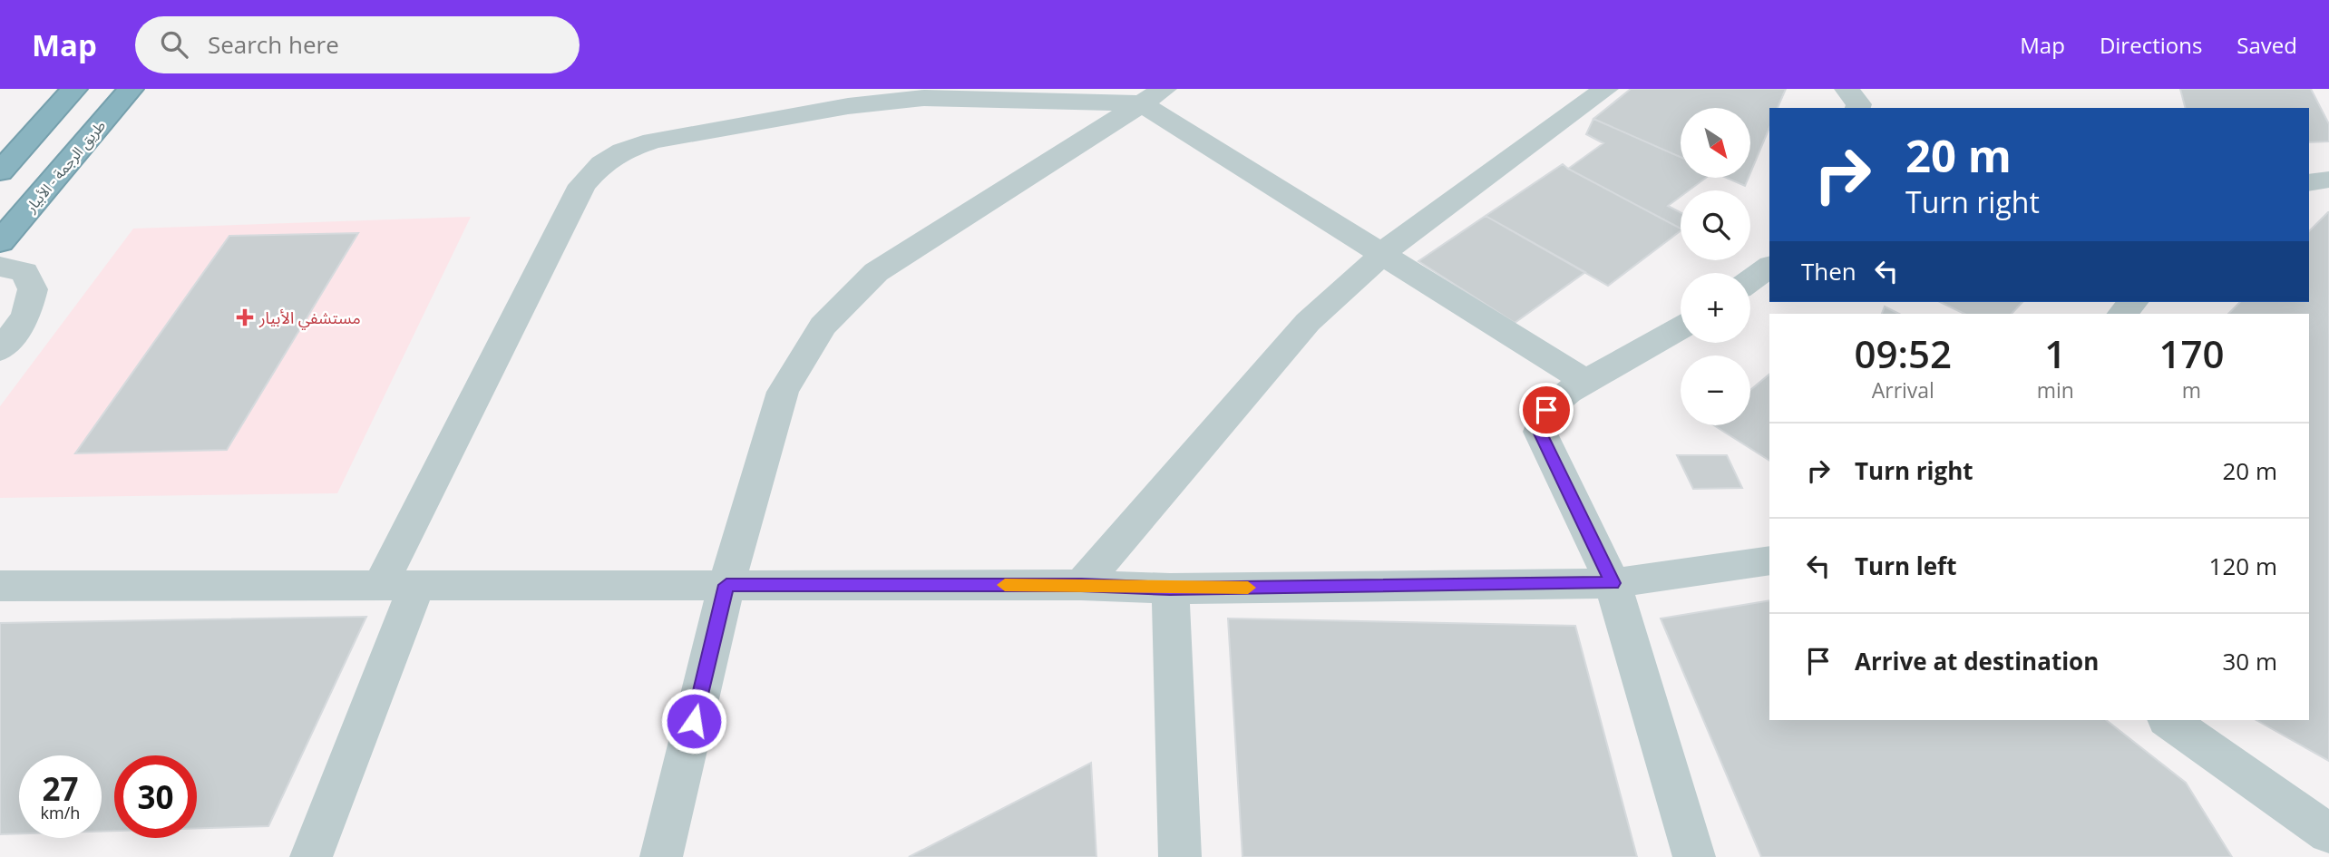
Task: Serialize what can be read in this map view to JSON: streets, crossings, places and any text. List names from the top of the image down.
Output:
{
  "streets": {
    "highway": ["طريق الرجمة - الأبيار"]
  },
  "places": {
    "health": ["مستشفي الأبيار"]
  },
  "north": "bottom right",
  "page": {
    "header": "Map",
    "search": "Search here",
    "nav": ["Map", "Directions", "Saved"],
    "map_buttons": ["+", "−"],
    "turn": ["20 m", "Turn right"],
    "then": "Then",
    "eta": [
      "09:52",
      "Arrival",
      "1",
      "min",
      "170",
      "m"
    ],
    "list": [
      {
        "name": "Turn right",
        "value": "20 m"
      },
      {
        "name": "Turn left",
        "value": "120 m"
      },
      {
        "name": "Arrive at destination",
        "value": "30 m"
      }
    ],
    "speed": "27 km/h",
    "limit": "30"
  }
}
